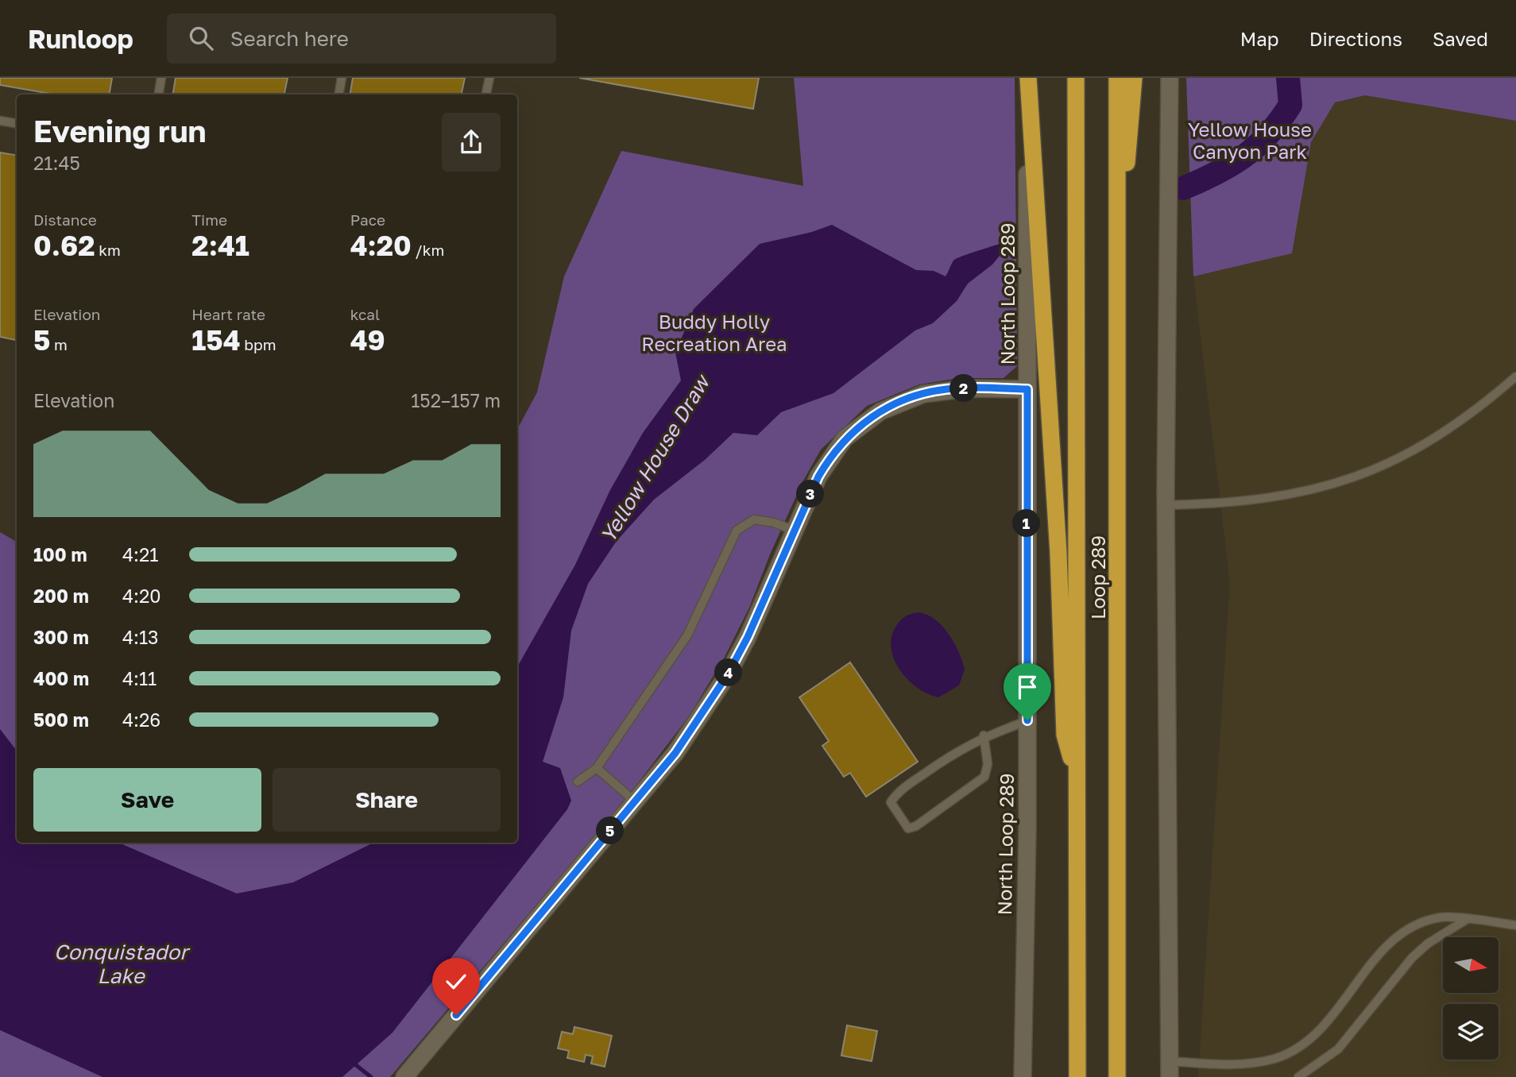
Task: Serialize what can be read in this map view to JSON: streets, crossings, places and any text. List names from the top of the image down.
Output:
{
  "streets": {
    "highway": ["Loop 289"],
    "main road": ["North Loop 289"]
  },
  "water": ["Yellow House Draw", "Conquistador Lake"],
  "parks": ["Yellow House Canyon Park", "Buddy Holly Recreation Area"],
  "north": "right",
  "page": {
    "header": "Runloop",
    "search": "Search here",
    "nav": ["Map", "Directions", "Saved"],
    "heading": ["Evening run", "21:45"],
    "stats": [
      ["Distance", "0.62 km"],
      ["Time", "2:41"],
      ["Pace", "4:20 /km"],
      ["Elevation", "5 m"],
      ["Heart rate", "154 bpm"],
      ["kcal", "49"]
    ],
    "pins": [
      "2",
      "3",
      "1",
      "4",
      "5"
    ],
    "chart": ["Elevation", "152–157 m"],
    "list": [
      {
        "name": "100 m",
        "note": "4:21"
      },
      {
        "name": "200 m",
        "note": "4:20"
      },
      {
        "name": "300 m",
        "note": "4:13"
      },
      {
        "name": "400 m",
        "note": "4:11"
      },
      {
        "name": "500 m",
        "note": "4:26"
      }
    ],
    "buttons": ["Save", "Share"]
  }
}
